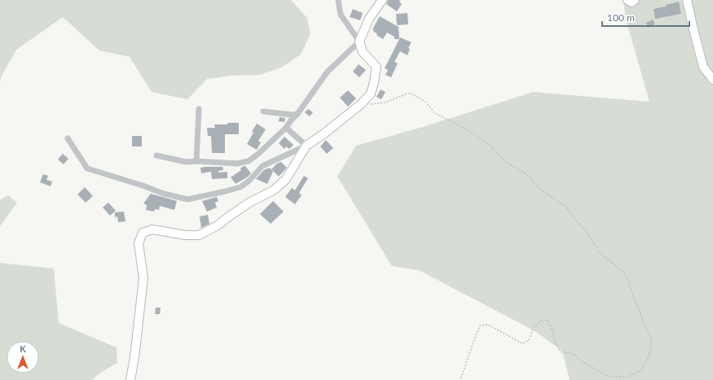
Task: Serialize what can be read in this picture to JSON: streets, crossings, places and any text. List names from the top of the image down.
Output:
{
  "scale_bar": "100 m",
  "north": "top"
}
